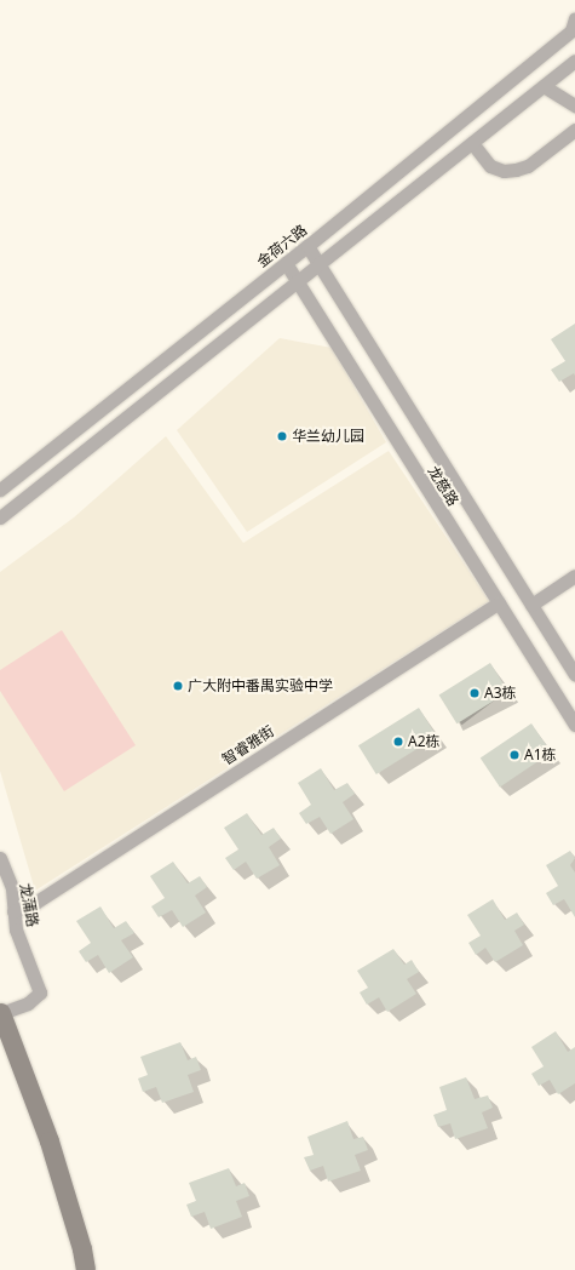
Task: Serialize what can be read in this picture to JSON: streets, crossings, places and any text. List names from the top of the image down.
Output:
{
  "streets": {
    "street": [
      "金荷六路",
      "龙慈路",
      "智睿雅街",
      "龙蒲路"
    ]
  },
  "crossings": [
    ["金荷六路", "龙慈路"],
    ["龙慈路", "智睿雅街"],
    ["智睿雅街", "龙蒲路"]
  ],
  "places": [
    "华兰幼儿园",
    "广大附中番禺实验中学",
    "A3栋",
    "A2栋",
    "A1栋"
  ]
}
